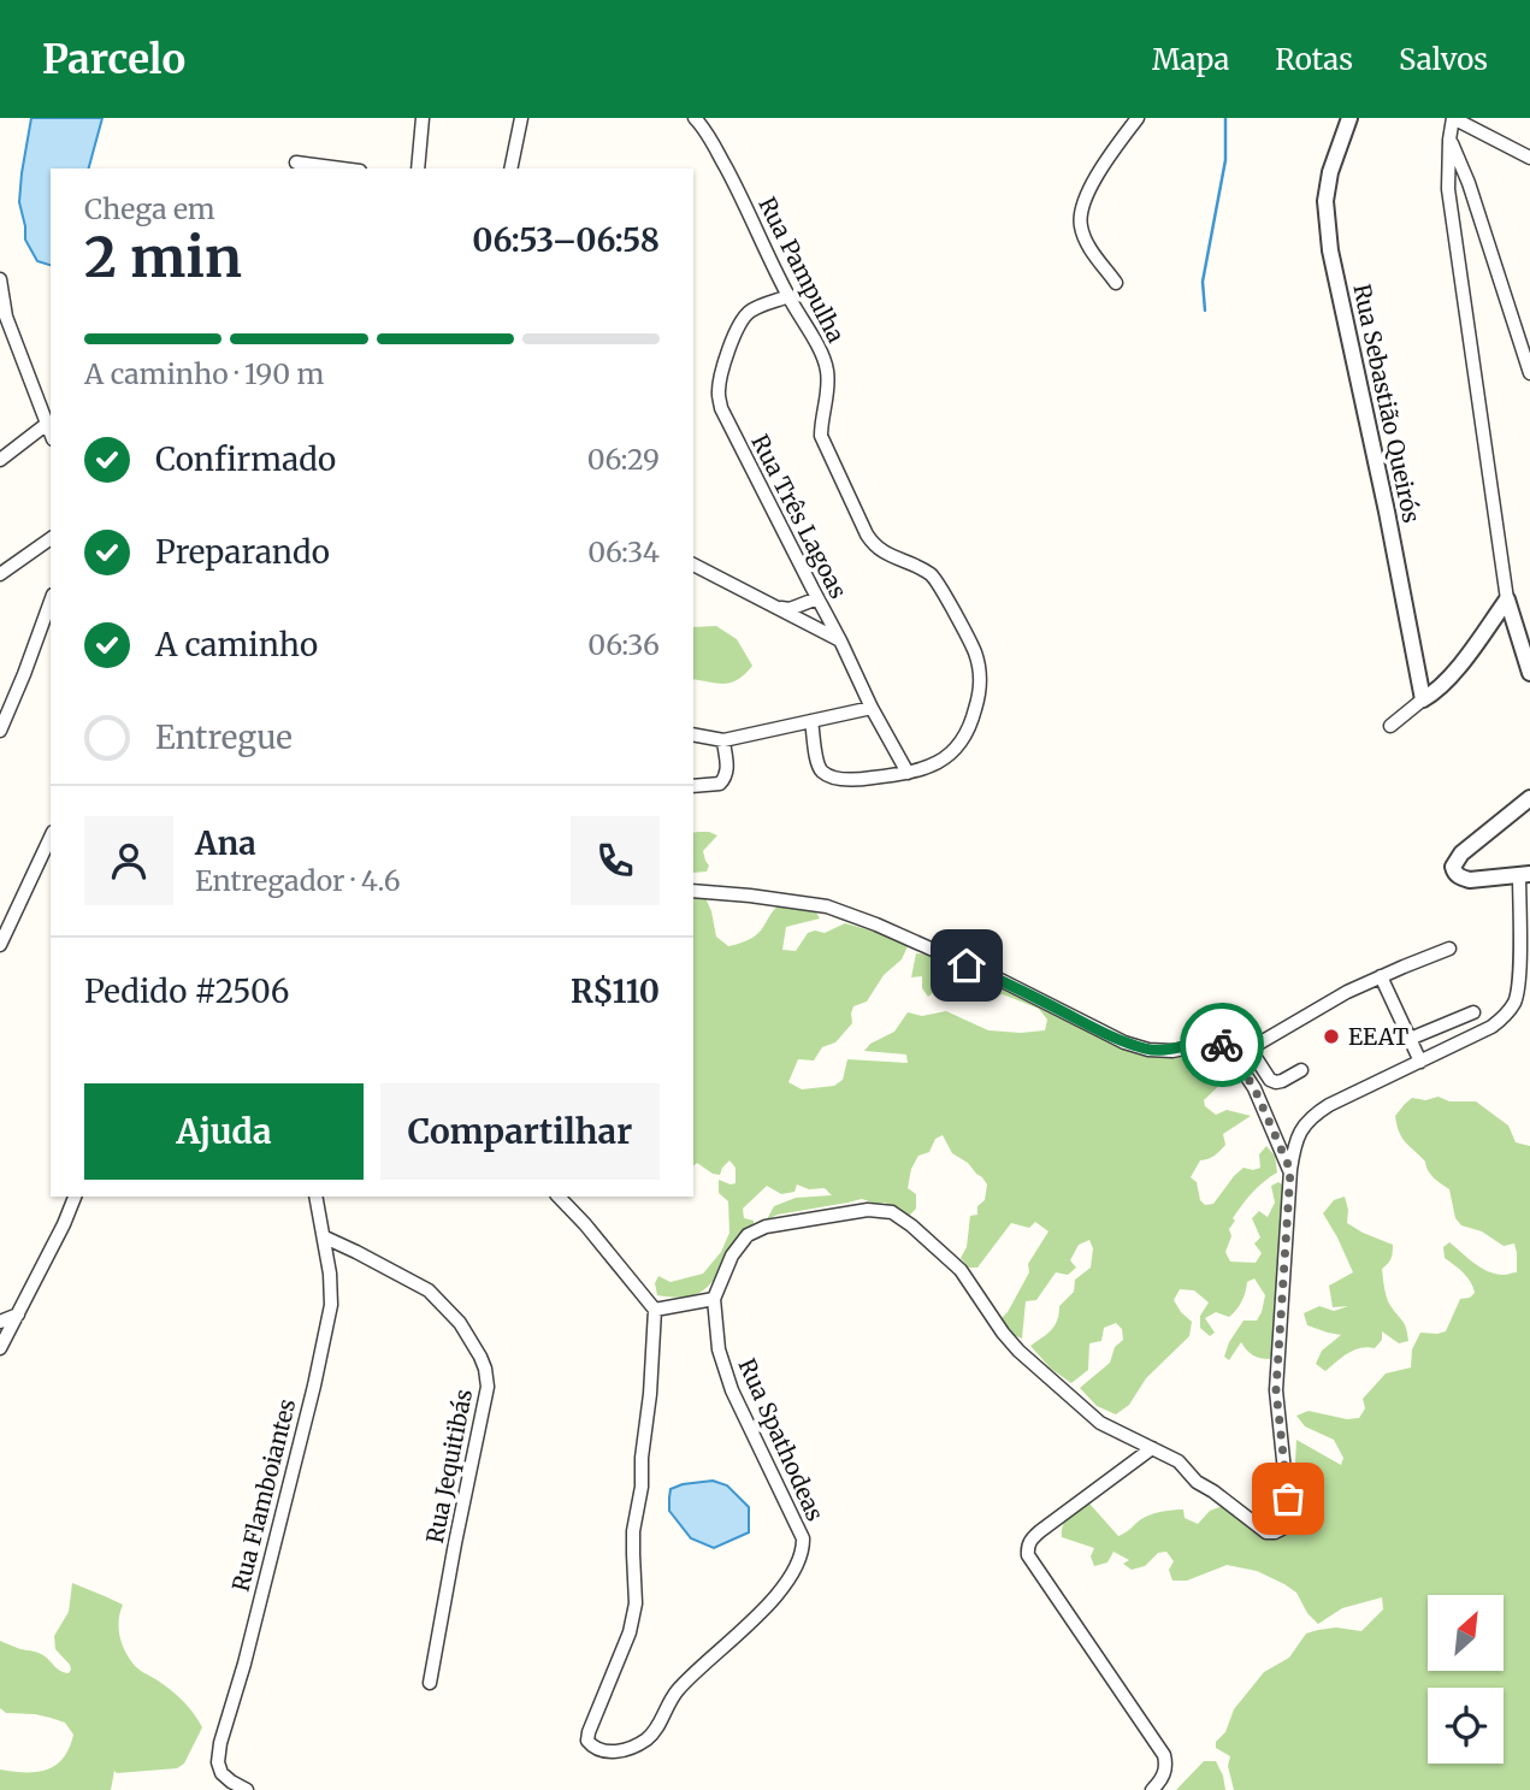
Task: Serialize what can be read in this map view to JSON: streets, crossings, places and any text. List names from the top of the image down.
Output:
{
  "streets": {
    "street": [
      "Rua Pampulha",
      "Rua Sebastião Queirós",
      "Rua Três Lagoas",
      "Rua Spathodeas",
      "Rua Jequitibás",
      "Rua Flamboiantes"
    ]
  },
  "crossings": [
    ["Rua Pampulha", "Rua Três Lagoas"],
    ["Rua Jequitibás", "Rua Flamboiantes"]
  ],
  "places": ["EEAT"],
  "north": "top right",
  "page": {
    "header": "Parcelo",
    "nav": ["Mapa", "Rotas", "Salvos"],
    "heading": ["2 min", "Chega em", "06:53–06:58"],
    "panel": [
      "Ana",
      "Entregador · 4.6",
      "Pedido #2506",
      "R$110"
    ],
    "bar": "A caminho · 190 m",
    "list": [
      ["Confirmado", "06:29"],
      ["Preparando", "06:34"],
      ["A caminho", "06:36"],
      "Entregue"
    ],
    "buttons": ["Ajuda", "Compartilhar"]
  }
}
